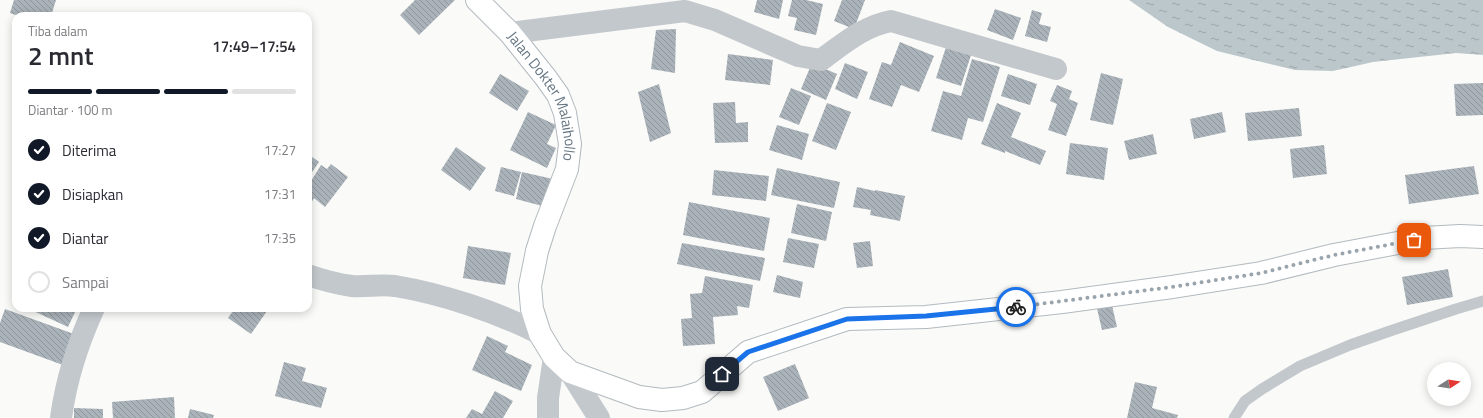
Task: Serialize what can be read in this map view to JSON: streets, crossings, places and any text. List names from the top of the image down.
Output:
{
  "streets": {
    "main road": ["Jalan Dokter Malaihollo"]
  },
  "north": "right",
  "page": {
    "heading": ["2 mnt", "Tiba dalam", "17:49–17:54"],
    "bar": "Diantar · 100 m",
    "list": [
      ["Diterima", "17:27"],
      ["Disiapkan", "17:31"],
      ["Diantar", "17:35"],
      "Sampai"
    ]
  }
}
